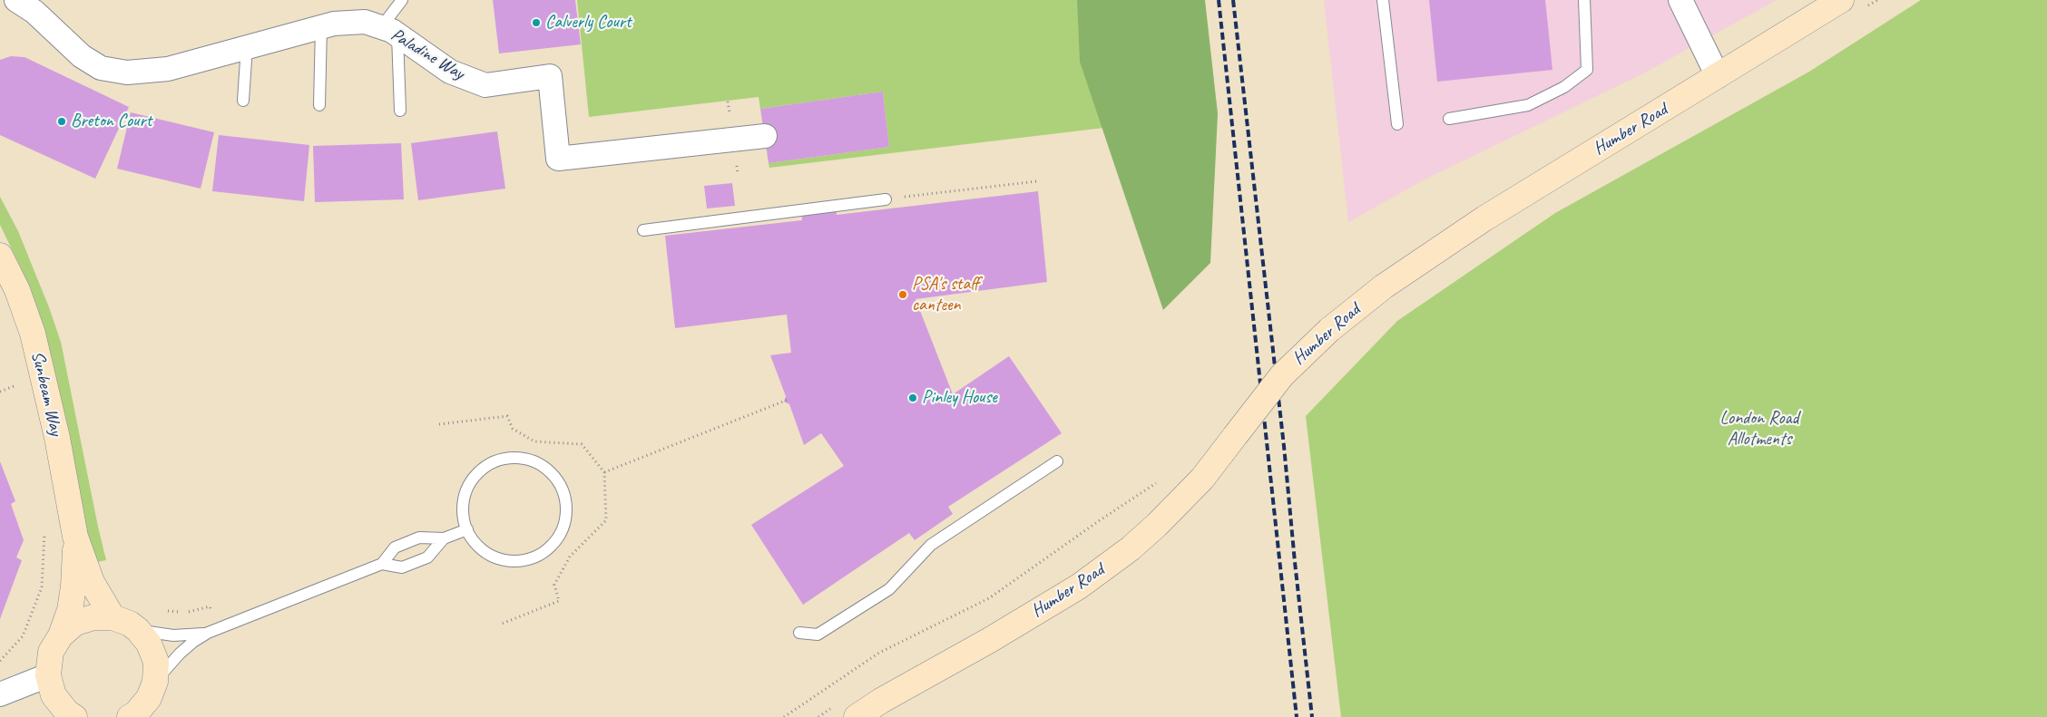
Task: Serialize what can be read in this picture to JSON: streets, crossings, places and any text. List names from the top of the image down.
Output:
{
  "streets": {
    "main road": ["Humber Road", "Sunbeam Way"],
    "street": ["Paladine Way"]
  },
  "parks": ["London Road Allotments"],
  "places": [
    "Calverly Court",
    "Breton Court",
    "PSA's staff canteen",
    "Pinley House"
  ]
}
